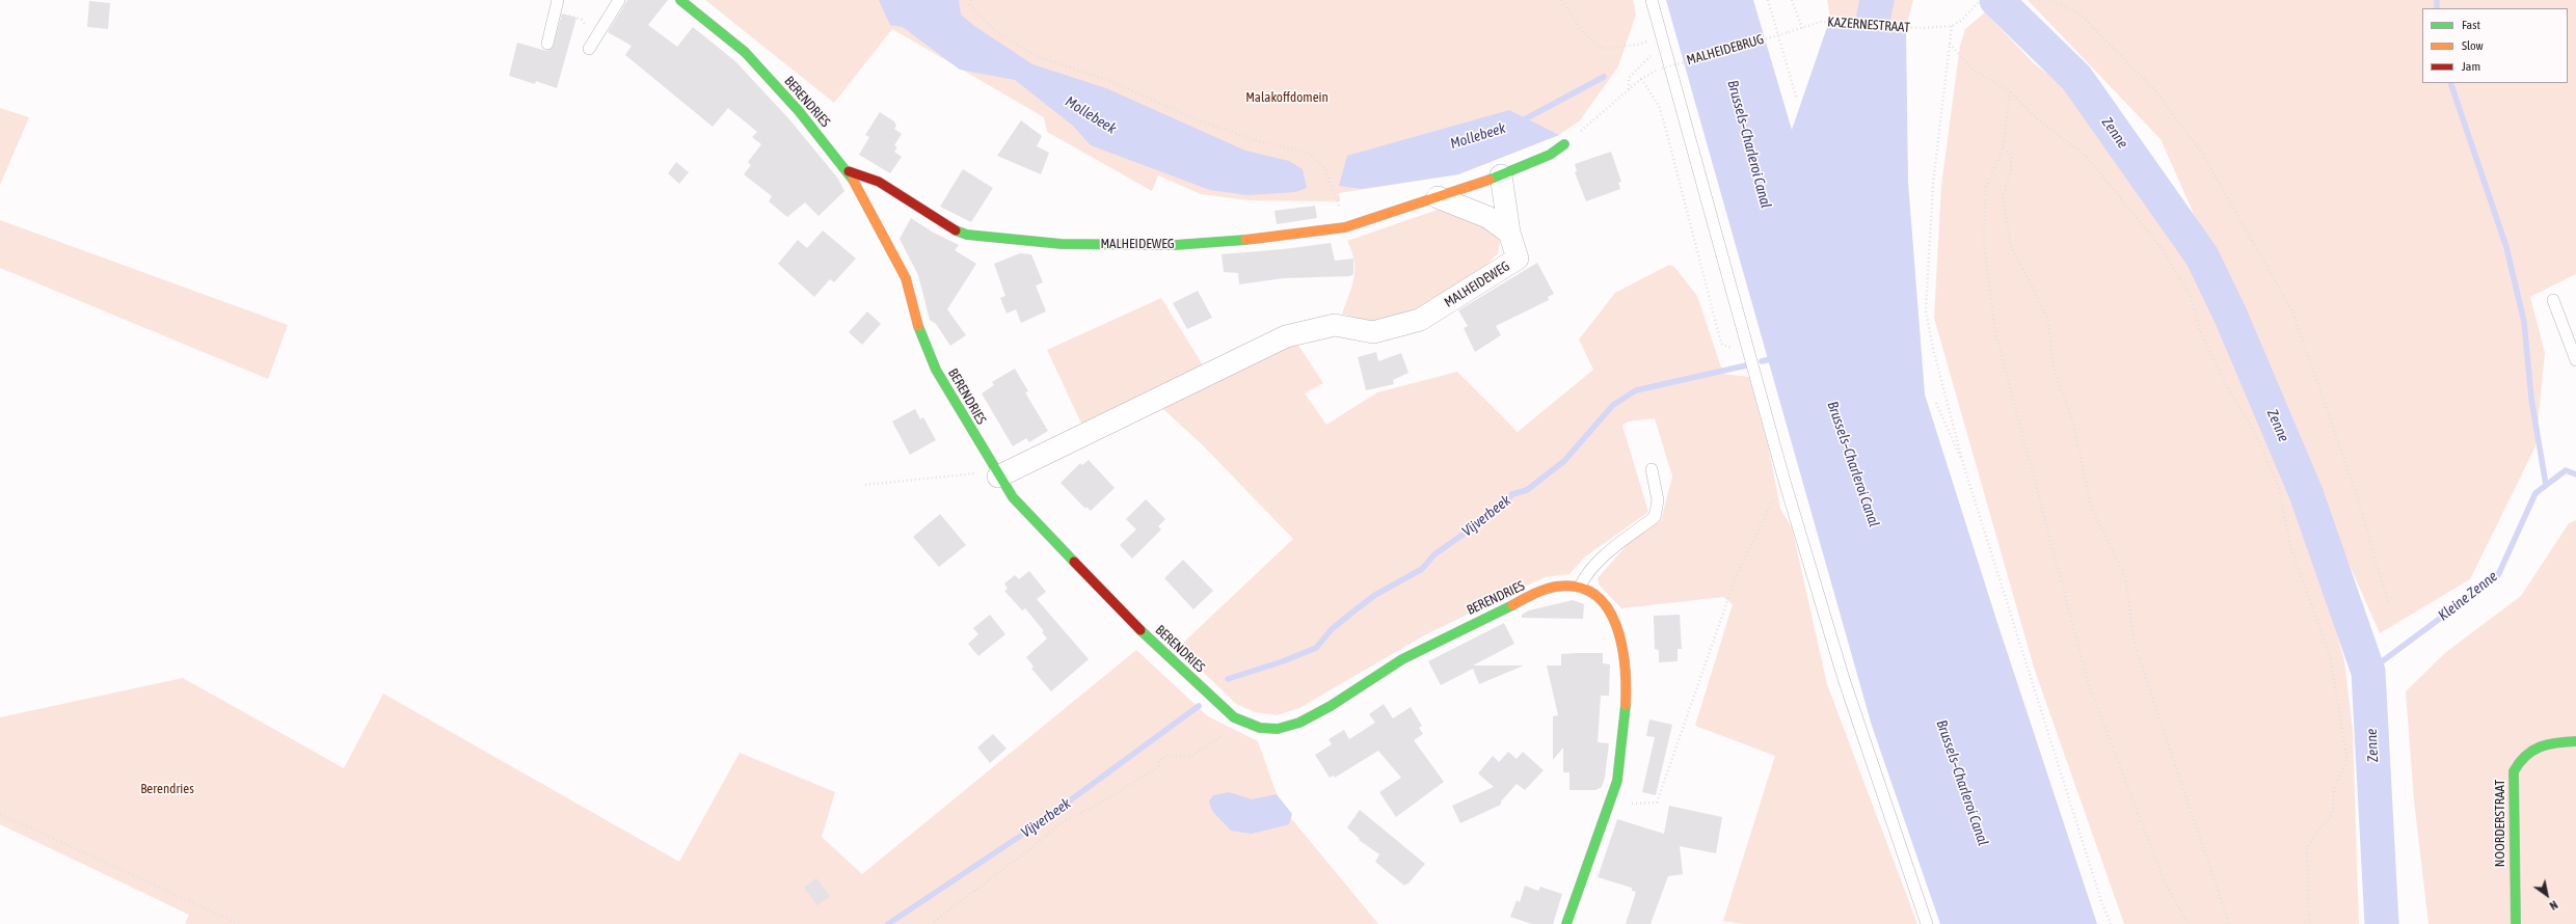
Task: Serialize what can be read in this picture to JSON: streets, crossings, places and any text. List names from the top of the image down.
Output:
{
  "streets": {
    "street": ["BERENDRIES", "MALHEIDEWEG", "NOORDERSTRAAT"],
    "path": ["KAZERNESTRAAT", "MALHEIDEBRUG"]
  },
  "crossings": [
    ["KAZERNESTRAAT", "MALHEIDEBRUG"],
    ["MALHEIDEBRUG", "MALHEIDEWEG"],
    ["BERENDRIES", "MALHEIDEWEG"]
  ],
  "water": [
    "Mollebeek",
    "Zenne",
    "Brussels–Charleroi Canal",
    "Vijverbeek",
    "Kleine Zenne"
  ],
  "parks": ["Malakoffdomein", "Berendries"],
  "legend": ["Fast", "Slow", "Jam"],
  "north": "bottom right"
}
